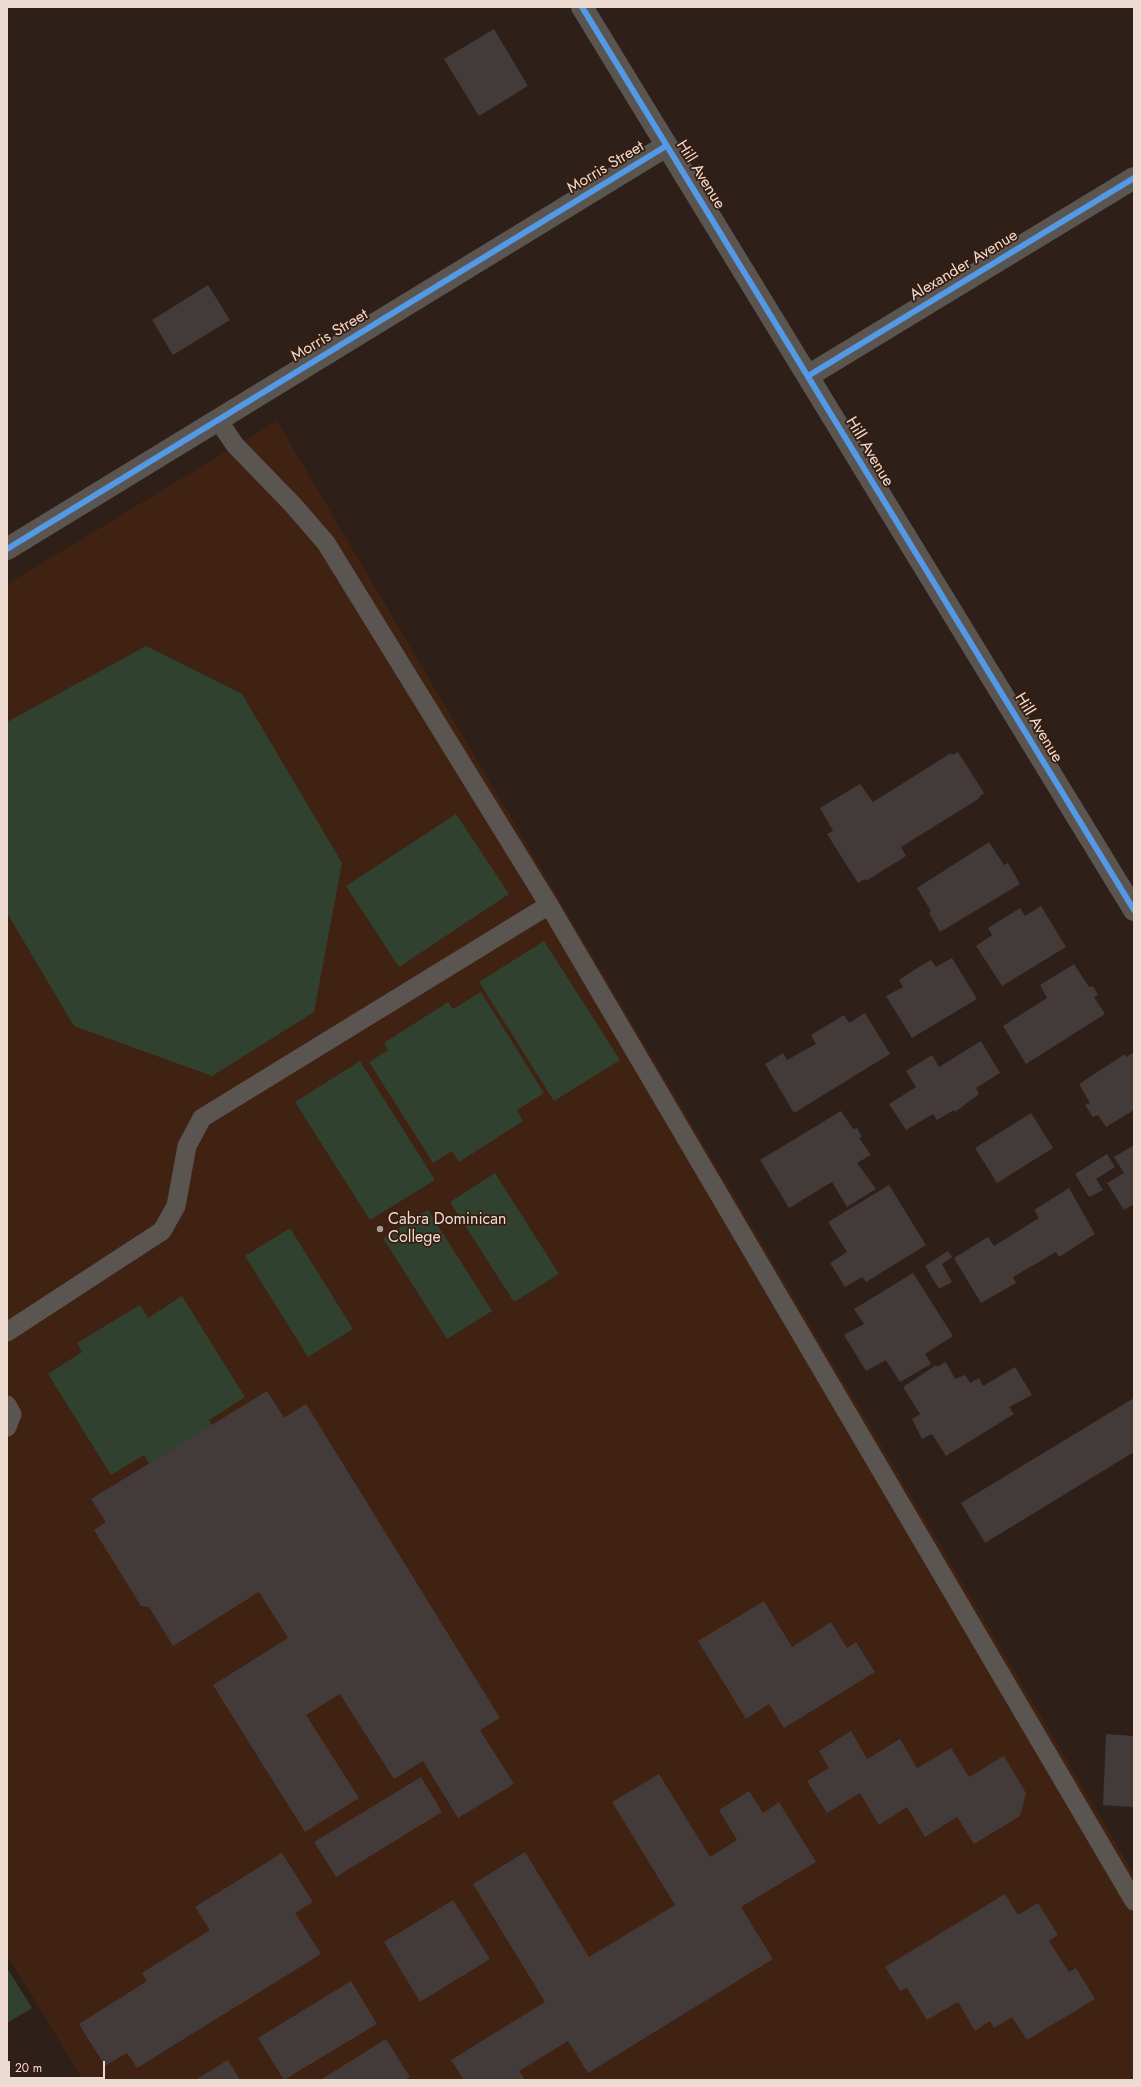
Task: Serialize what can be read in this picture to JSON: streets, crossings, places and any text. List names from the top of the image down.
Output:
{
  "streets": {
    "street": ["Morris Street", "Hill Avenue", "Alexander Avenue"]
  },
  "crossings": [
    ["Morris Street", "Hill Avenue"],
    ["Hill Avenue", "Alexander Avenue"]
  ],
  "places": ["Cabra Dominican College"],
  "scale_bar": "20 m"
}
